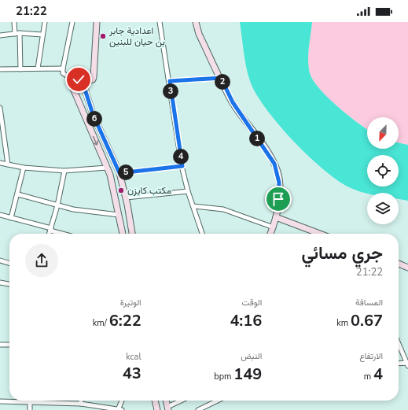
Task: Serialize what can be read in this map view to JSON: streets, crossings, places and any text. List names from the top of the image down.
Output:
{
  "places": ["اعدادية جابر بن حيان للبنين", "مكتب كايزن"],
  "north": "bottom left",
  "page": {
    "status": "21:22",
    "pins": [
      "2",
      "3",
      "6",
      "1",
      "4",
      "5"
    ],
    "heading": ["جري مسائي", "21:22"],
    "stats": [
      ["المسافة", "0.67 km"],
      ["الوقت", "4:16"],
      ["الوتيرة", "6:22 /km"],
      ["الارتفاع", "4 m"],
      ["النبض", "149 bpm"],
      ["kcal", "43"]
    ]
  }
}
